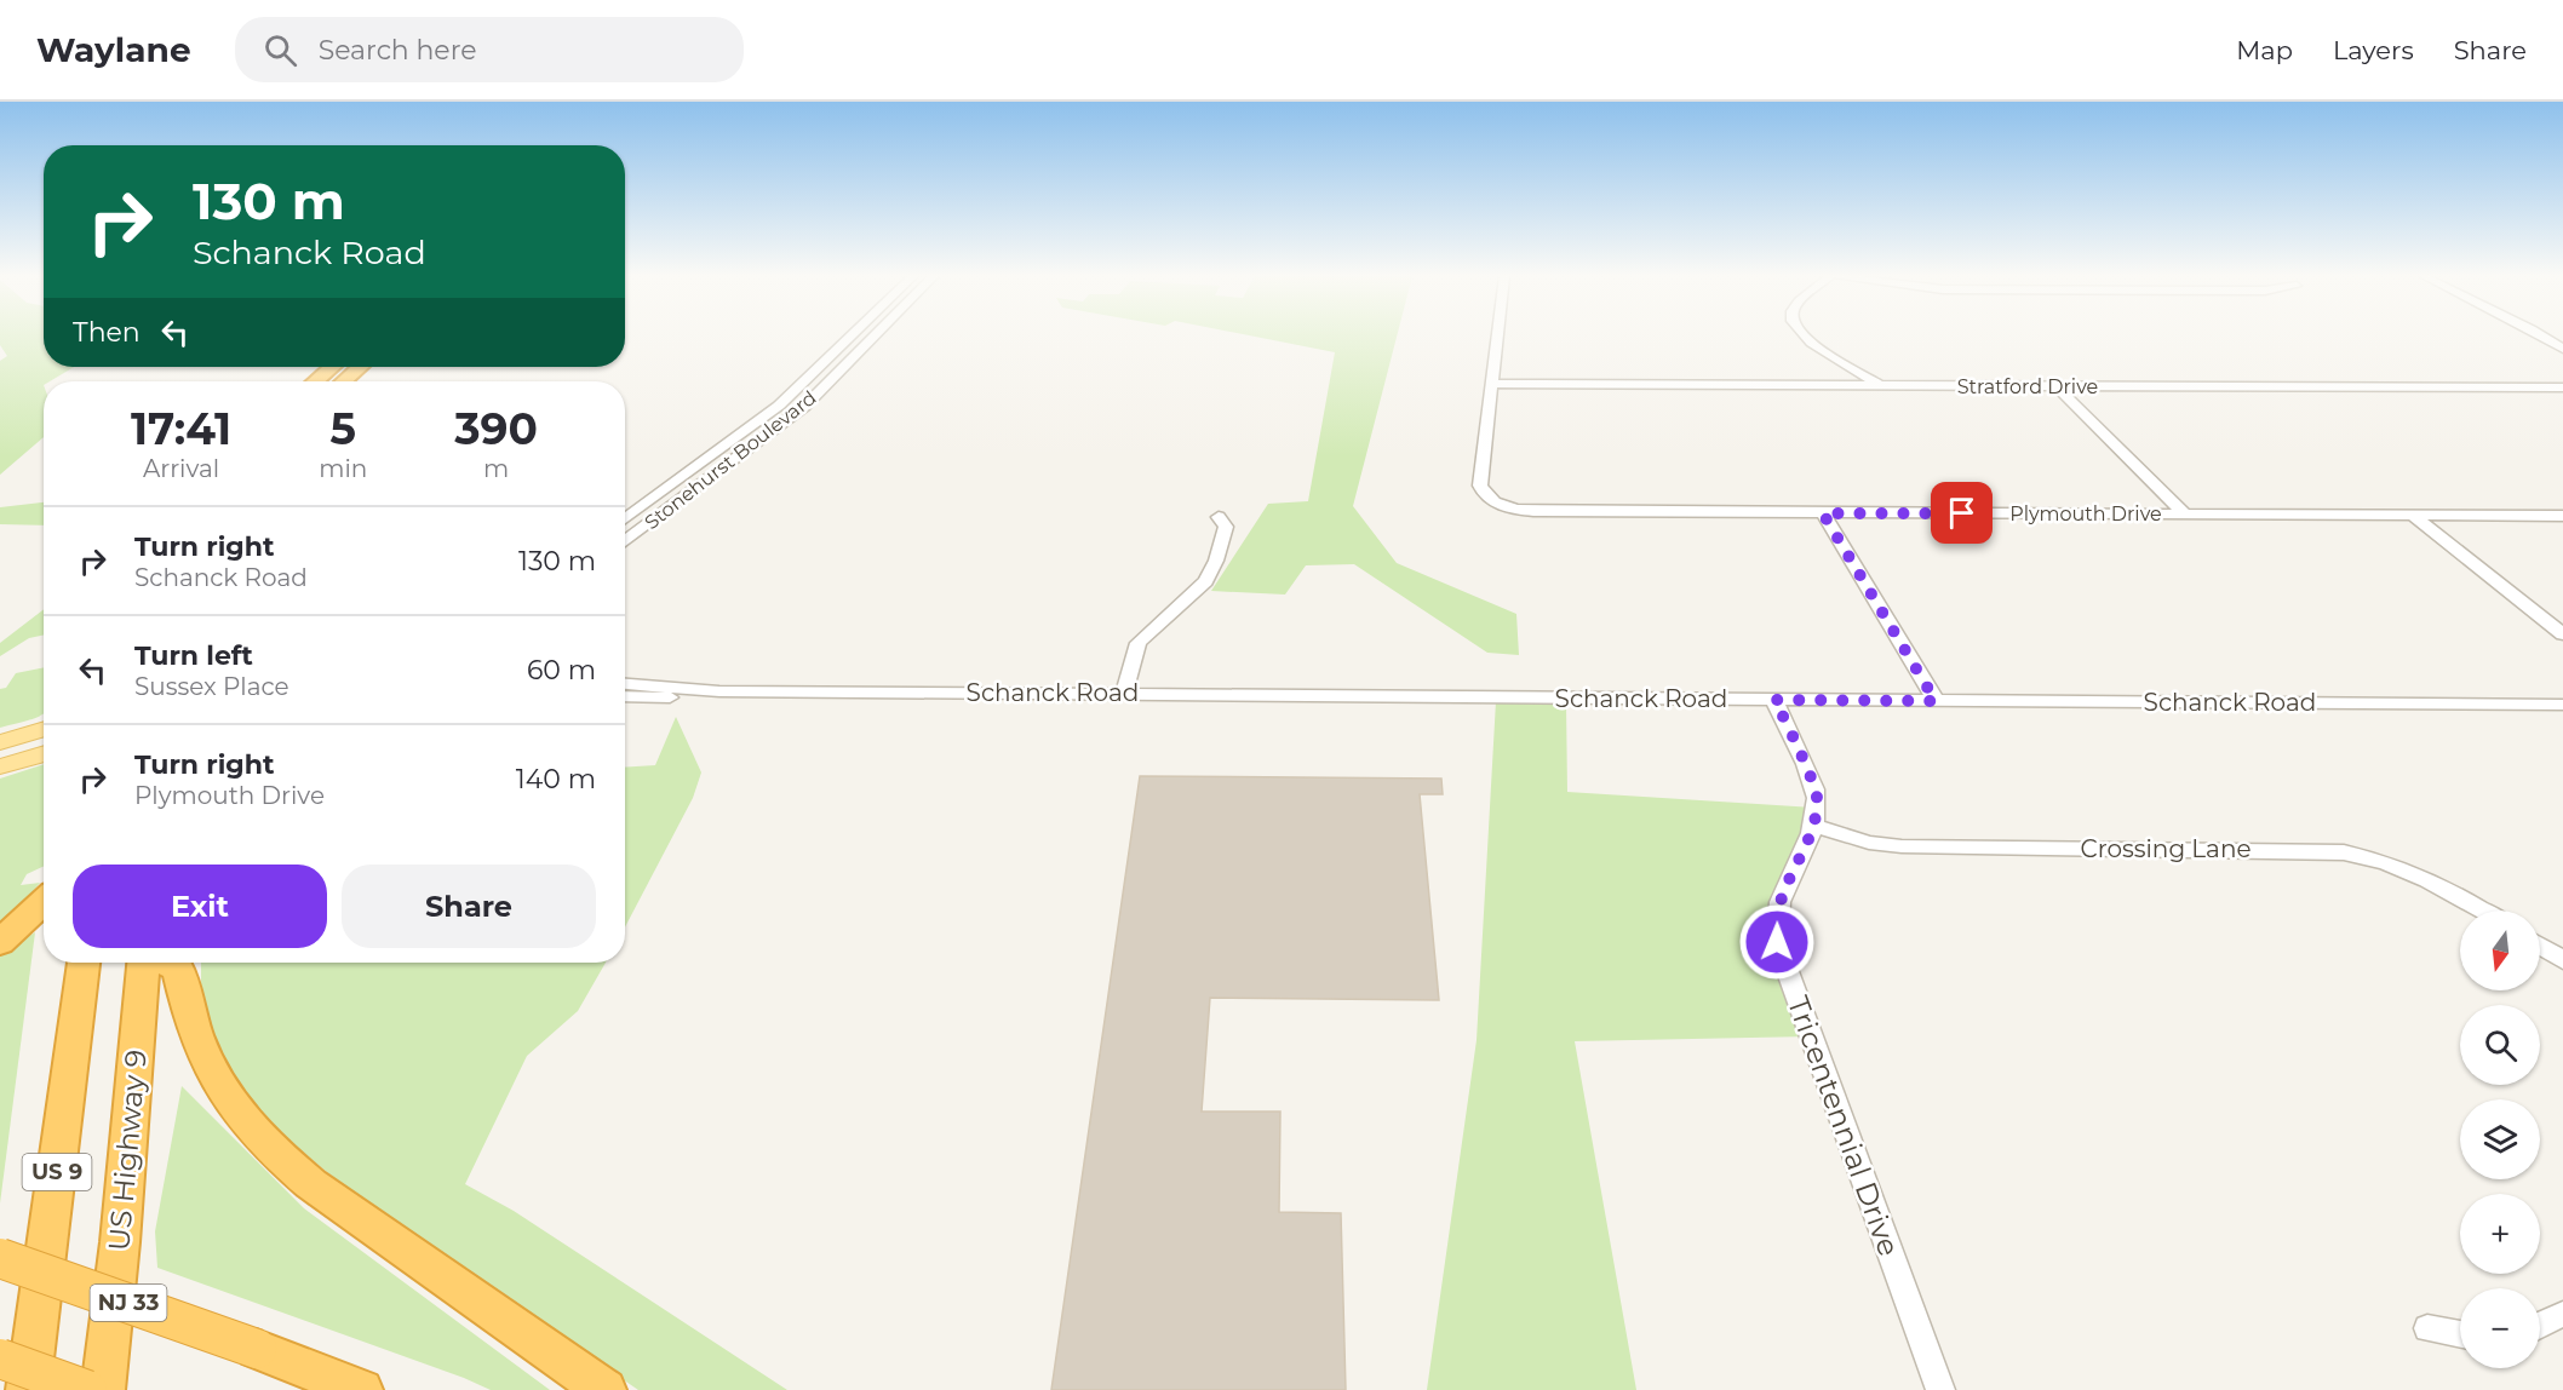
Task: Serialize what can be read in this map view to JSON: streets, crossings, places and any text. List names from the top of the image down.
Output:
{
  "streets": {
    "highway": ["US Highway 9", "US 9", "NJ 33"],
    "street": [
      "Stratford Drive",
      "Stonehurst Boulevard",
      "Plymouth Drive",
      "Schanck Road",
      "Crossing Lane",
      "Tricentennial Drive"
    ]
  },
  "crossings": [
    ["Stratford Drive", "Plymouth Drive"],
    ["Schanck Road", "Tricentennial Drive"],
    ["Crossing Lane", "Tricentennial Drive"]
  ],
  "north": "bottom",
  "page": {
    "header": "Waylane",
    "search": "Search here",
    "nav": ["Map", "Layers", "Share"],
    "turn": ["130 m", "Schanck Road"],
    "then": "Then",
    "eta": [
      "17:41",
      "Arrival",
      "5",
      "min",
      "390",
      "m"
    ],
    "list": [
      {
        "name": "Turn right",
        "note": "Schanck Road",
        "value": "130 m"
      },
      {
        "name": "Turn left",
        "note": "Sussex Place",
        "value": "60 m"
      },
      {
        "name": "Turn right",
        "note": "Plymouth Drive",
        "value": "140 m"
      }
    ],
    "buttons": ["Exit", "Share"],
    "map_buttons": ["+", "−"]
  }
}
